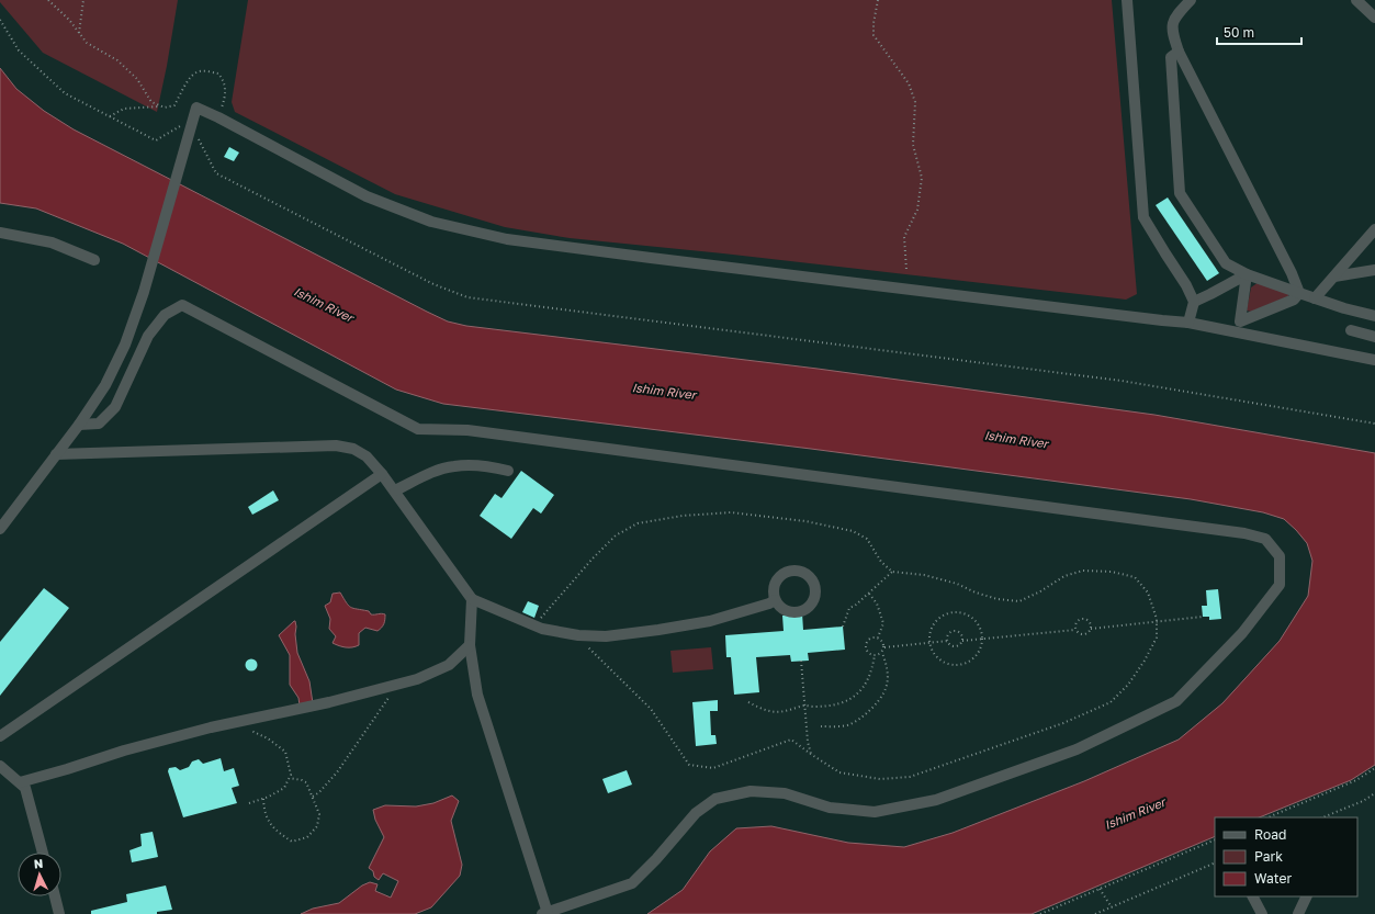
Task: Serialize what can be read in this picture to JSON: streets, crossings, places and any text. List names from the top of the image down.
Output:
{
  "water": ["Ishim River"],
  "legend": ["Road", "Park", "Water"],
  "scale_bar": "50 m",
  "north": "top"
}
